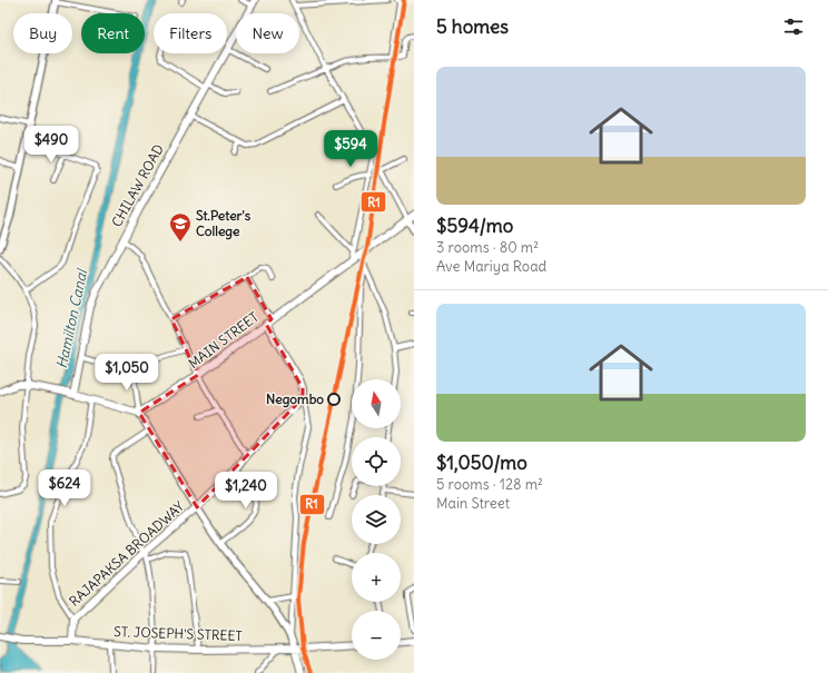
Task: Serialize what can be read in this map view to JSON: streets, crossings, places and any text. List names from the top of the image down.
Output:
{
  "streets": {
    "main road": [
      "CHILAW ROAD",
      "MAIN STREET",
      "RAJAPAKSA BROADWAY",
      "ST. JOSEPH'S STREET"
    ]
  },
  "crossings": [
    ["RAJAPAKSA BROADWAY", "ST. JOSEPH'S STREET"]
  ],
  "water": ["Hamilton Canal"],
  "places": {
    "school or university": ["St.Peter's College"],
    "other": ["Negombo"]
  },
  "lines": ["transit line R1"],
  "north": "top",
  "page": {
    "heading": "5 homes",
    "chip": [
      "Buy",
      "Rent",
      "Filters",
      "New"
    ],
    "list": [
      {
        "name": "$594/mo",
        "note": "3 rooms · 80 m² · Ave Mariya Road"
      },
      {
        "name": "$1,050/mo",
        "note": "5 rooms · 128 m² · Main Street"
      }
    ],
    "price": [
      "$490",
      "$594",
      "$1,050",
      "$624",
      "$1,240"
    ],
    "map_buttons": ["+", "−"]
  }
}
